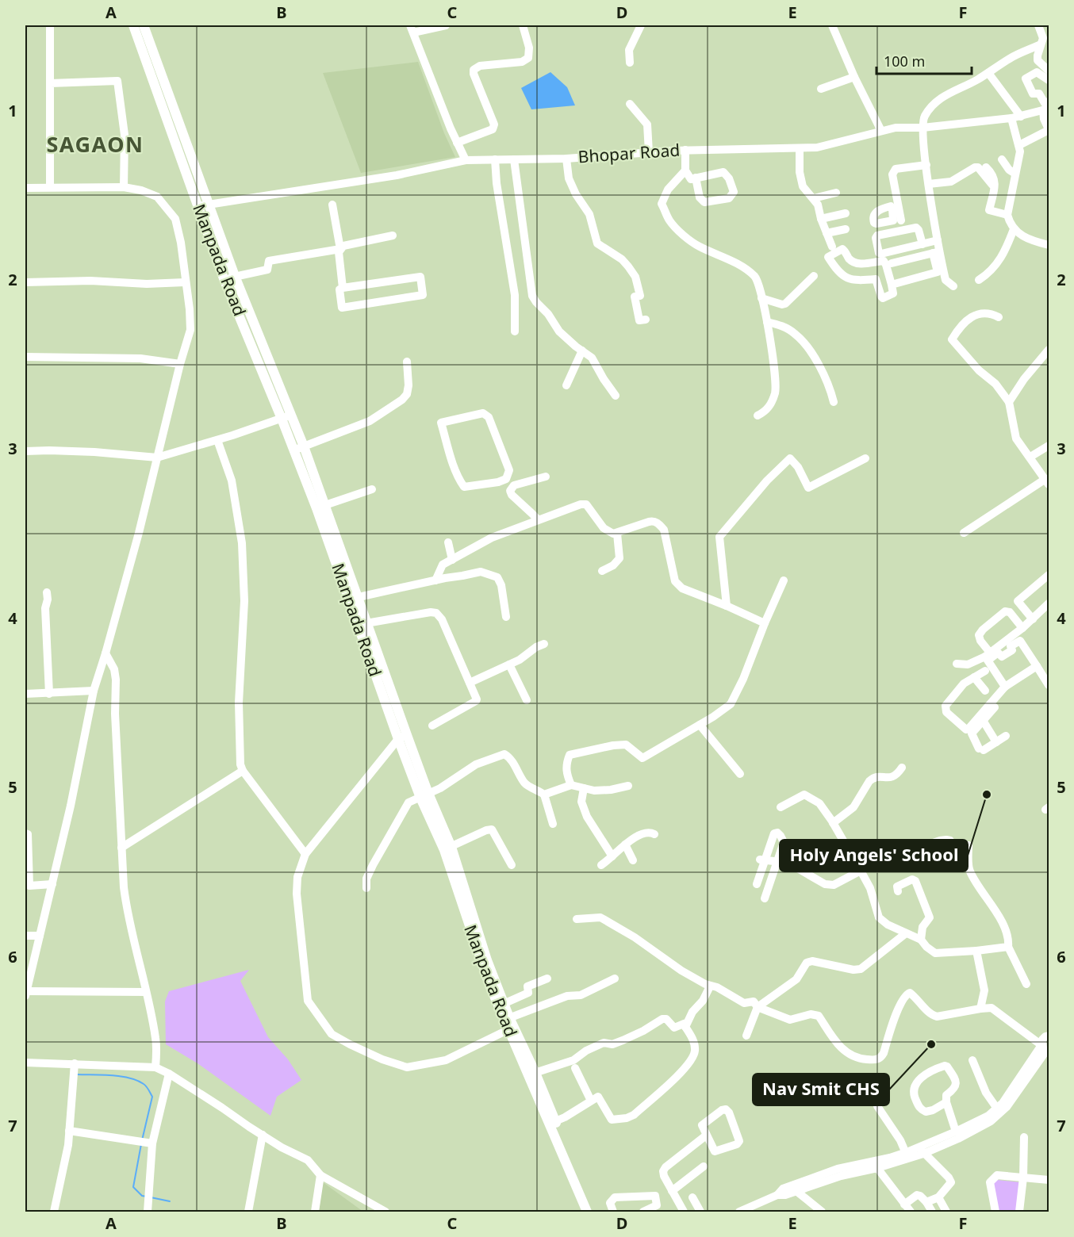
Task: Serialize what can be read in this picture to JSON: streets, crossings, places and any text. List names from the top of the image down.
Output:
{
  "streets": {
    "main road": ["Manpada Road"],
    "street": ["Bhopar Road"]
  },
  "crossings": [
    ["Bhopar Road", "Manpada Road"]
  ],
  "districts": ["SAGAON"],
  "places": ["Holy Angels' School", "Nav Smit CHS"],
  "scale_bar": "100 m",
  "grid": {
    "columns": [
      "A",
      "B",
      "C",
      "D",
      "E",
      "F"
    ],
    "rows": [
      "1",
      "2",
      "3",
      "4",
      "5",
      "6",
      "7"
    ]
  }
}
